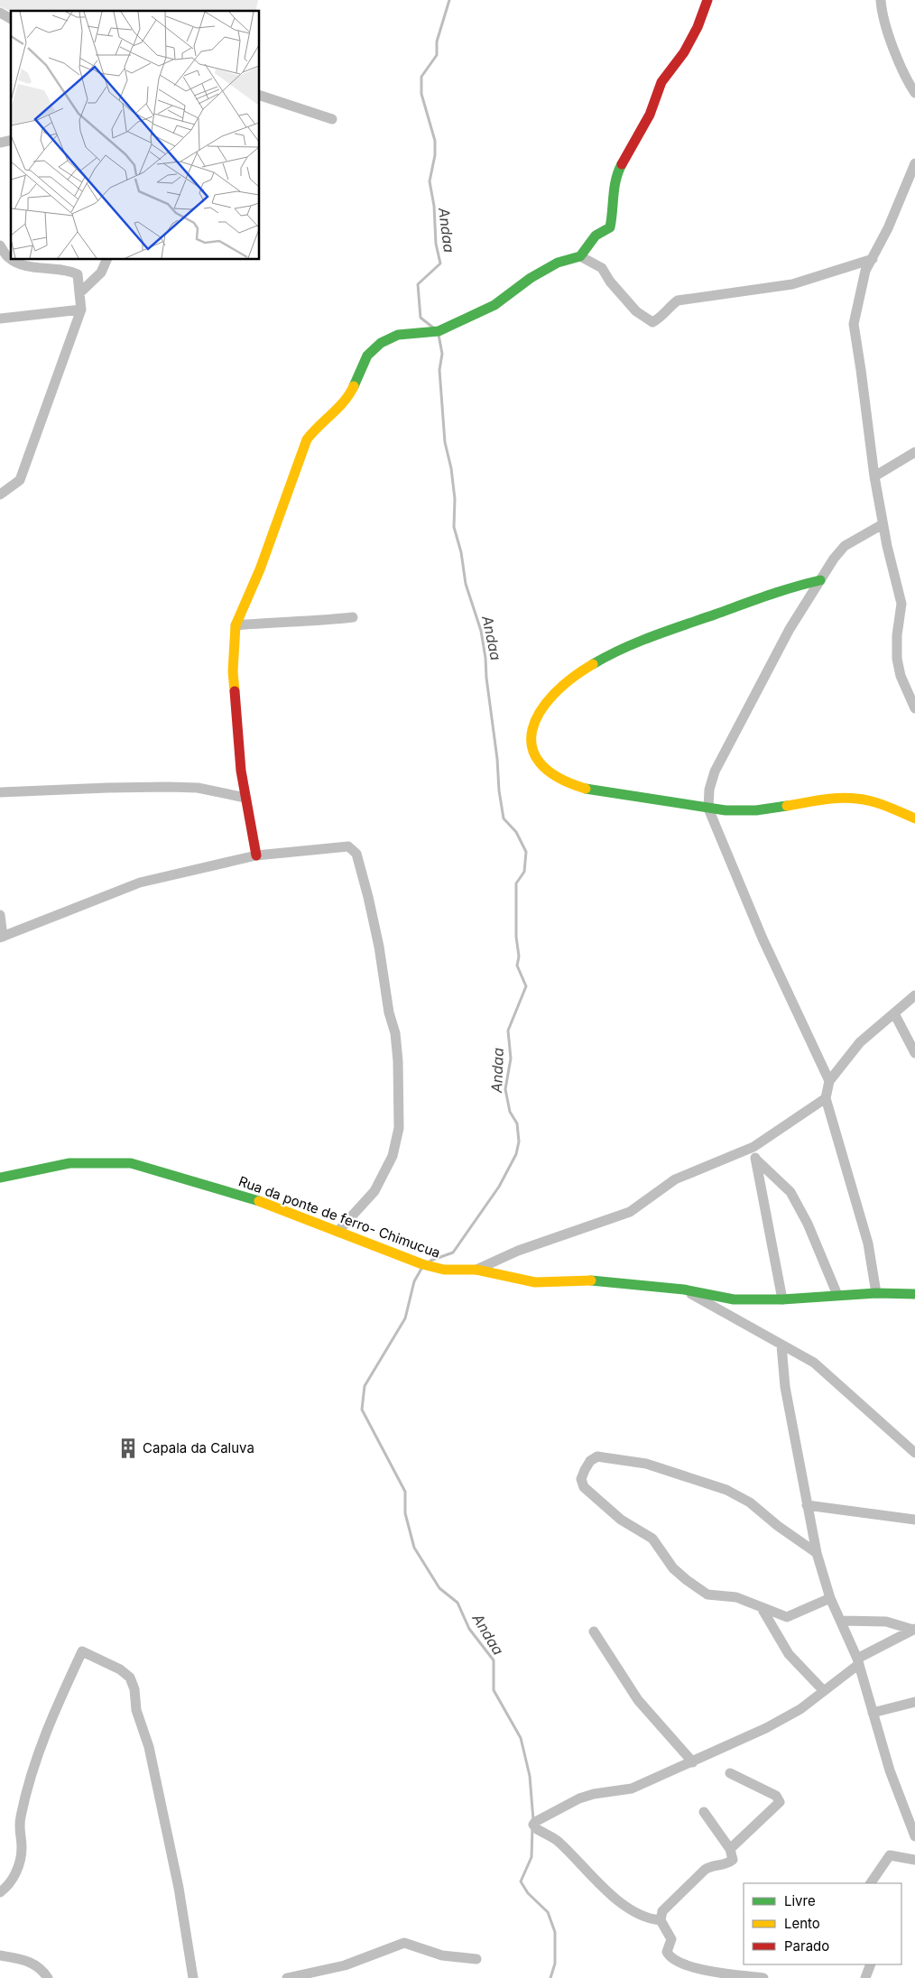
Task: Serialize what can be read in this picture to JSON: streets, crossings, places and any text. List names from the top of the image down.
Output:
{
  "streets": {
    "street": ["Rua da ponte de ferro- Chimucua"]
  },
  "water": ["Andaa"],
  "places": {
    "building": ["Capala da Caluva"]
  },
  "legend": ["Livre", "Lento", "Parado"]
}
